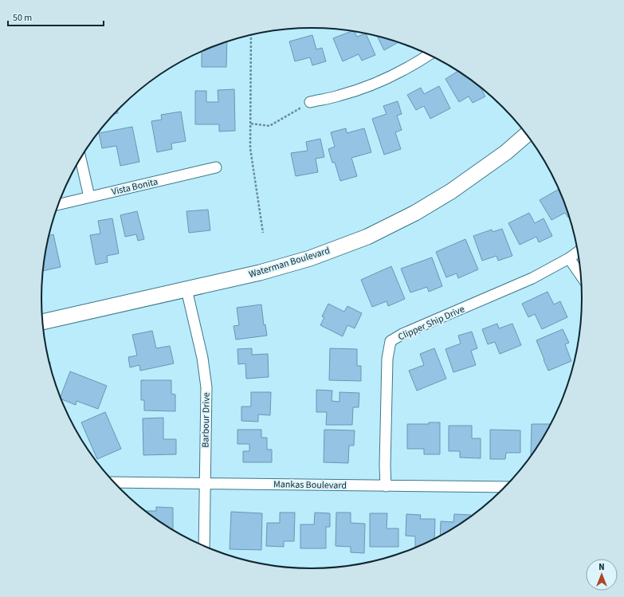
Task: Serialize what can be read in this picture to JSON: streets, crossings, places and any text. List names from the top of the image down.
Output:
{
  "streets": {
    "main road": ["Waterman Boulevard"],
    "street": [
      "Vista Bonita",
      "Clipper Ship Drive",
      "Barbour Drive",
      "Mankas Boulevard"
    ]
  },
  "crossings": [
    ["Waterman Boulevard", "Barbour Drive"],
    ["Clipper Ship Drive", "Mankas Boulevard"],
    ["Barbour Drive", "Mankas Boulevard"]
  ],
  "scale_bar": "50 m",
  "north": "top"
}
